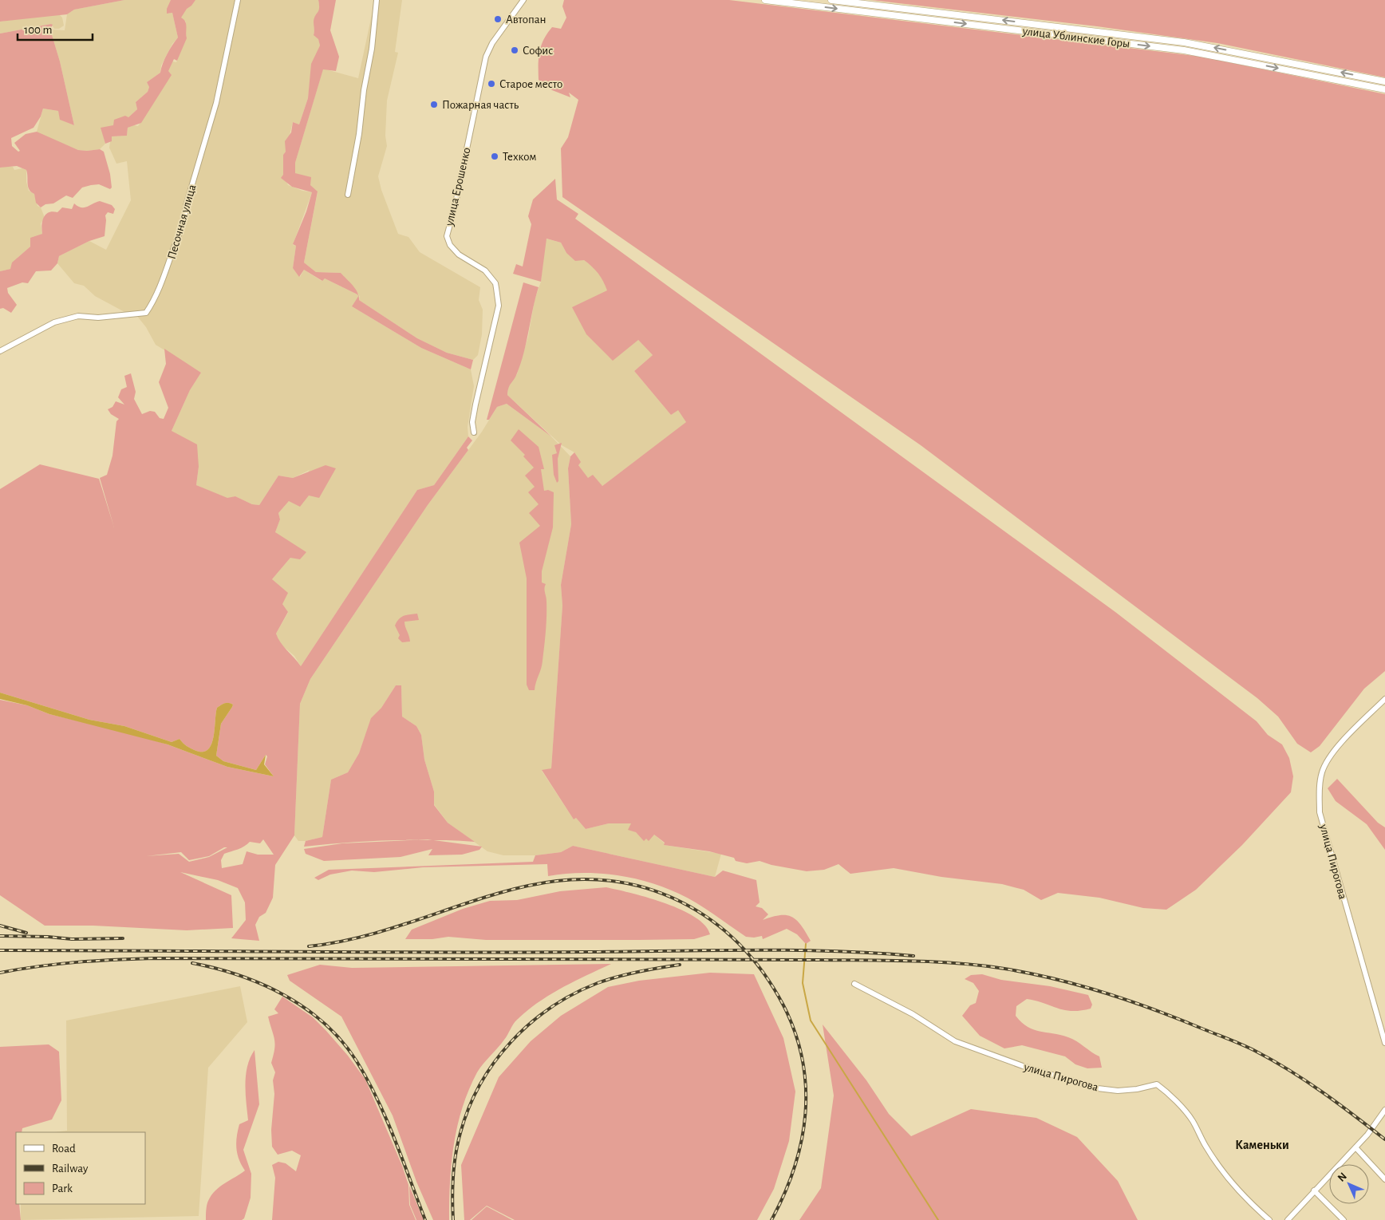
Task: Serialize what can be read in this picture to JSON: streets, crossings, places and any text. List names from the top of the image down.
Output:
{
  "streets": {
    "main road": ["улица Ублинские Горы"],
    "street": ["улица Ерошенко", "Песочная улица", "улица Пирогова"]
  },
  "districts": ["Каменьки"],
  "places": [
    "Автопан",
    "Софис",
    "Старое место",
    "Пожарная часть",
    "Техком"
  ],
  "legend": ["Road", "Railway", "Park"],
  "scale_bar": "100 m",
  "north": "top left"
}
